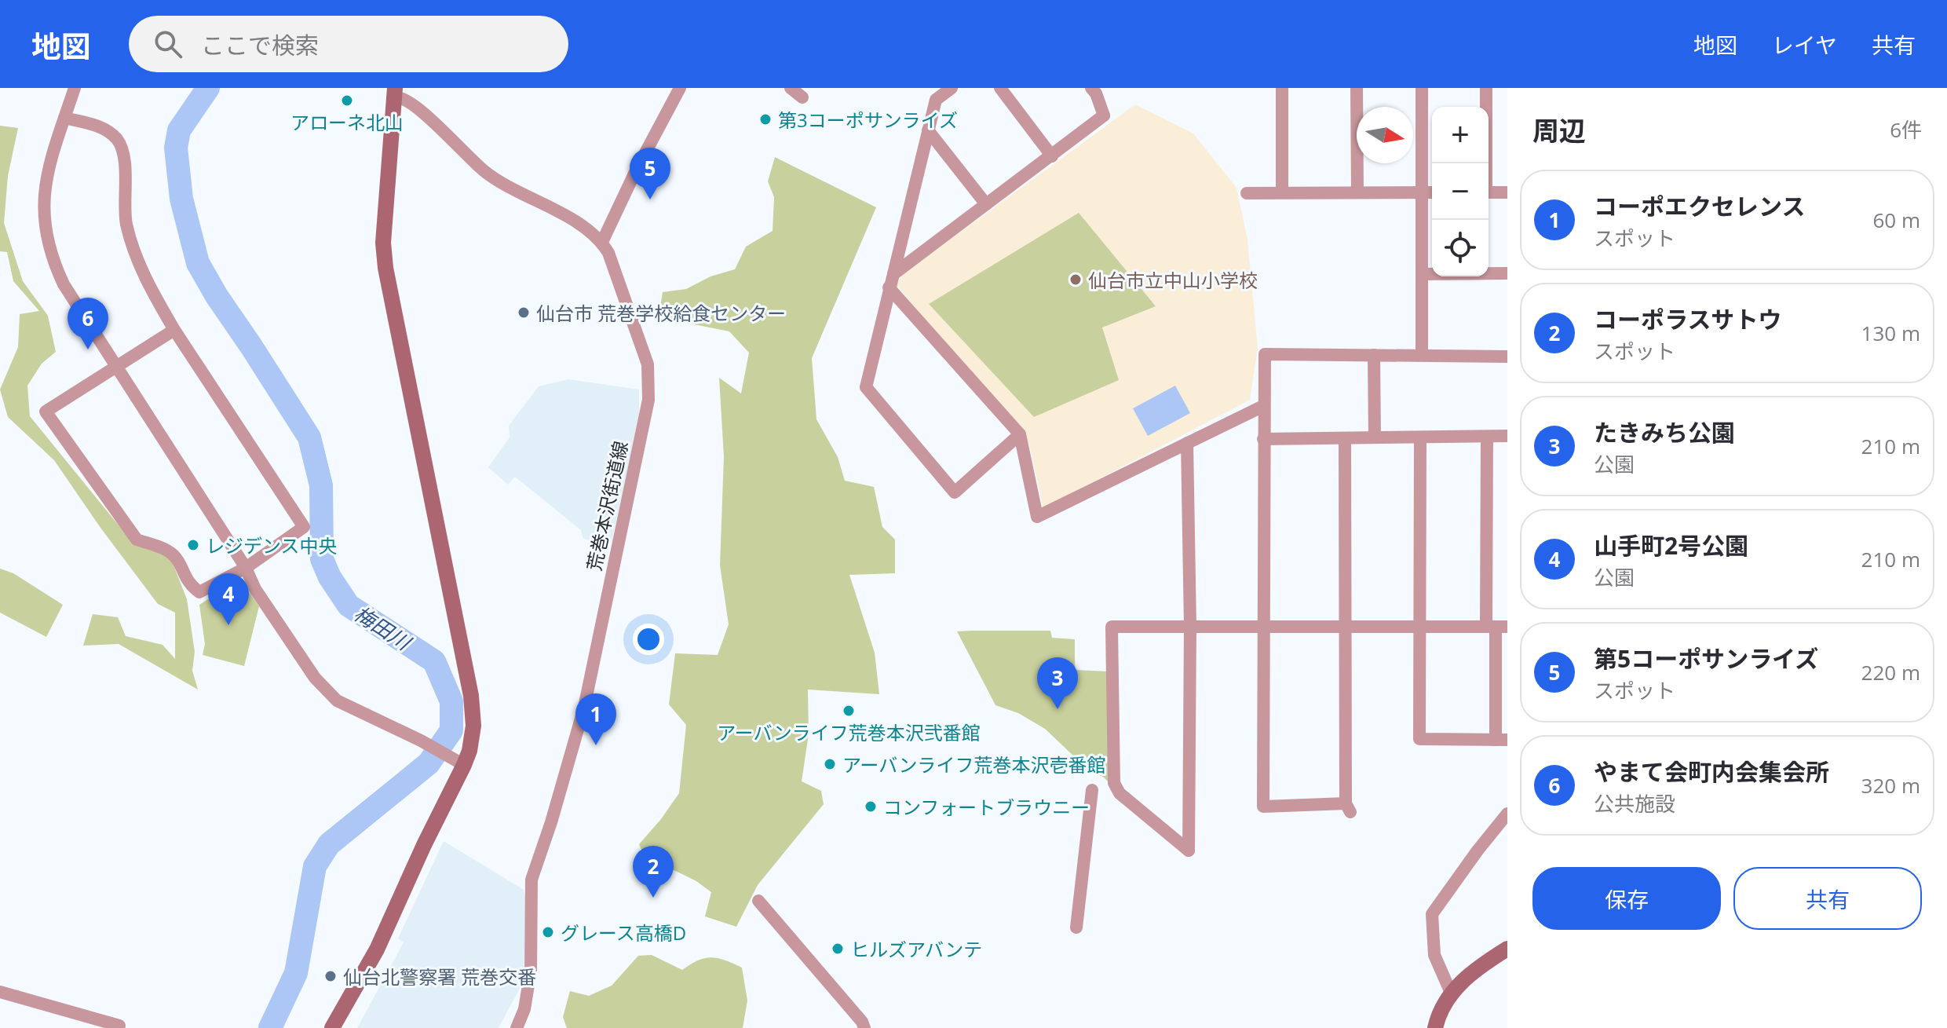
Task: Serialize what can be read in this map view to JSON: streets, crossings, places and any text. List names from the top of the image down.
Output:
{
  "streets": {
    "street": ["荒巻本沢街道線"]
  },
  "water": ["梅田川"],
  "places": [
    "アローネ北山",
    "第3コーポサンライズ",
    "仙台市立中山小学校",
    "仙台市 荒巻学校給食センター",
    "レジデンス中央",
    "アーバンライフ荒巻本沢弐番館",
    "アーバンライフ荒巻本沢壱番館",
    "コンフォートブラウニー",
    "グレース高橋D",
    "ヒルズアバンテ",
    "仙台北警察署 荒巻交番"
  ],
  "north": "right",
  "page": {
    "header": "地図",
    "search": "ここで検索",
    "nav": ["地図", "レイヤ", "共有"],
    "heading": ["周辺", "6件"],
    "map_buttons": ["+", "−"],
    "pins": [
      "5",
      "6",
      "4",
      "3",
      "1",
      "2"
    ],
    "list": [
      {
        "mark": "1",
        "name": "コーポエクセレンス",
        "note": "スポット",
        "value": "60 m"
      },
      {
        "mark": "2",
        "name": "コーポラスサトウ",
        "note": "スポット",
        "value": "130 m"
      },
      {
        "mark": "3",
        "name": "たきみち公園",
        "note": "公園",
        "value": "210 m"
      },
      {
        "mark": "4",
        "name": "山手町2号公園",
        "note": "公園",
        "value": "210 m"
      },
      {
        "mark": "5",
        "name": "第5コーポサンライズ",
        "note": "スポット",
        "value": "220 m"
      },
      {
        "mark": "6",
        "name": "やまて会町内会集会所",
        "note": "公共施設",
        "value": "320 m"
      }
    ],
    "buttons": ["保存", "共有"]
  }
}
